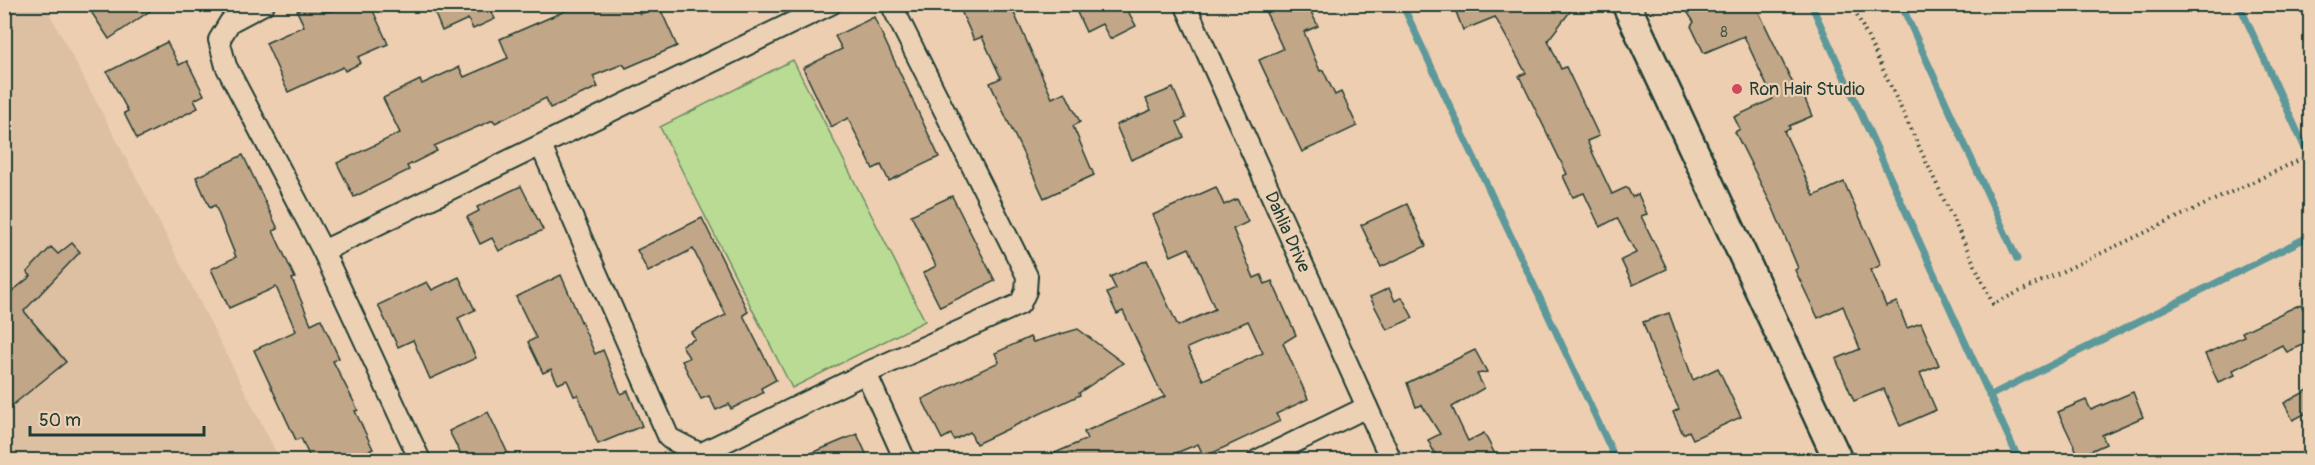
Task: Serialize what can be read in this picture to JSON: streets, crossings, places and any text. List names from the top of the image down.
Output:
{
  "streets": {
    "street": ["Dahlia Drive"]
  },
  "places": ["Ron Hair Studio"],
  "house_numbers": ["8"],
  "scale_bar": "50 m"
}
